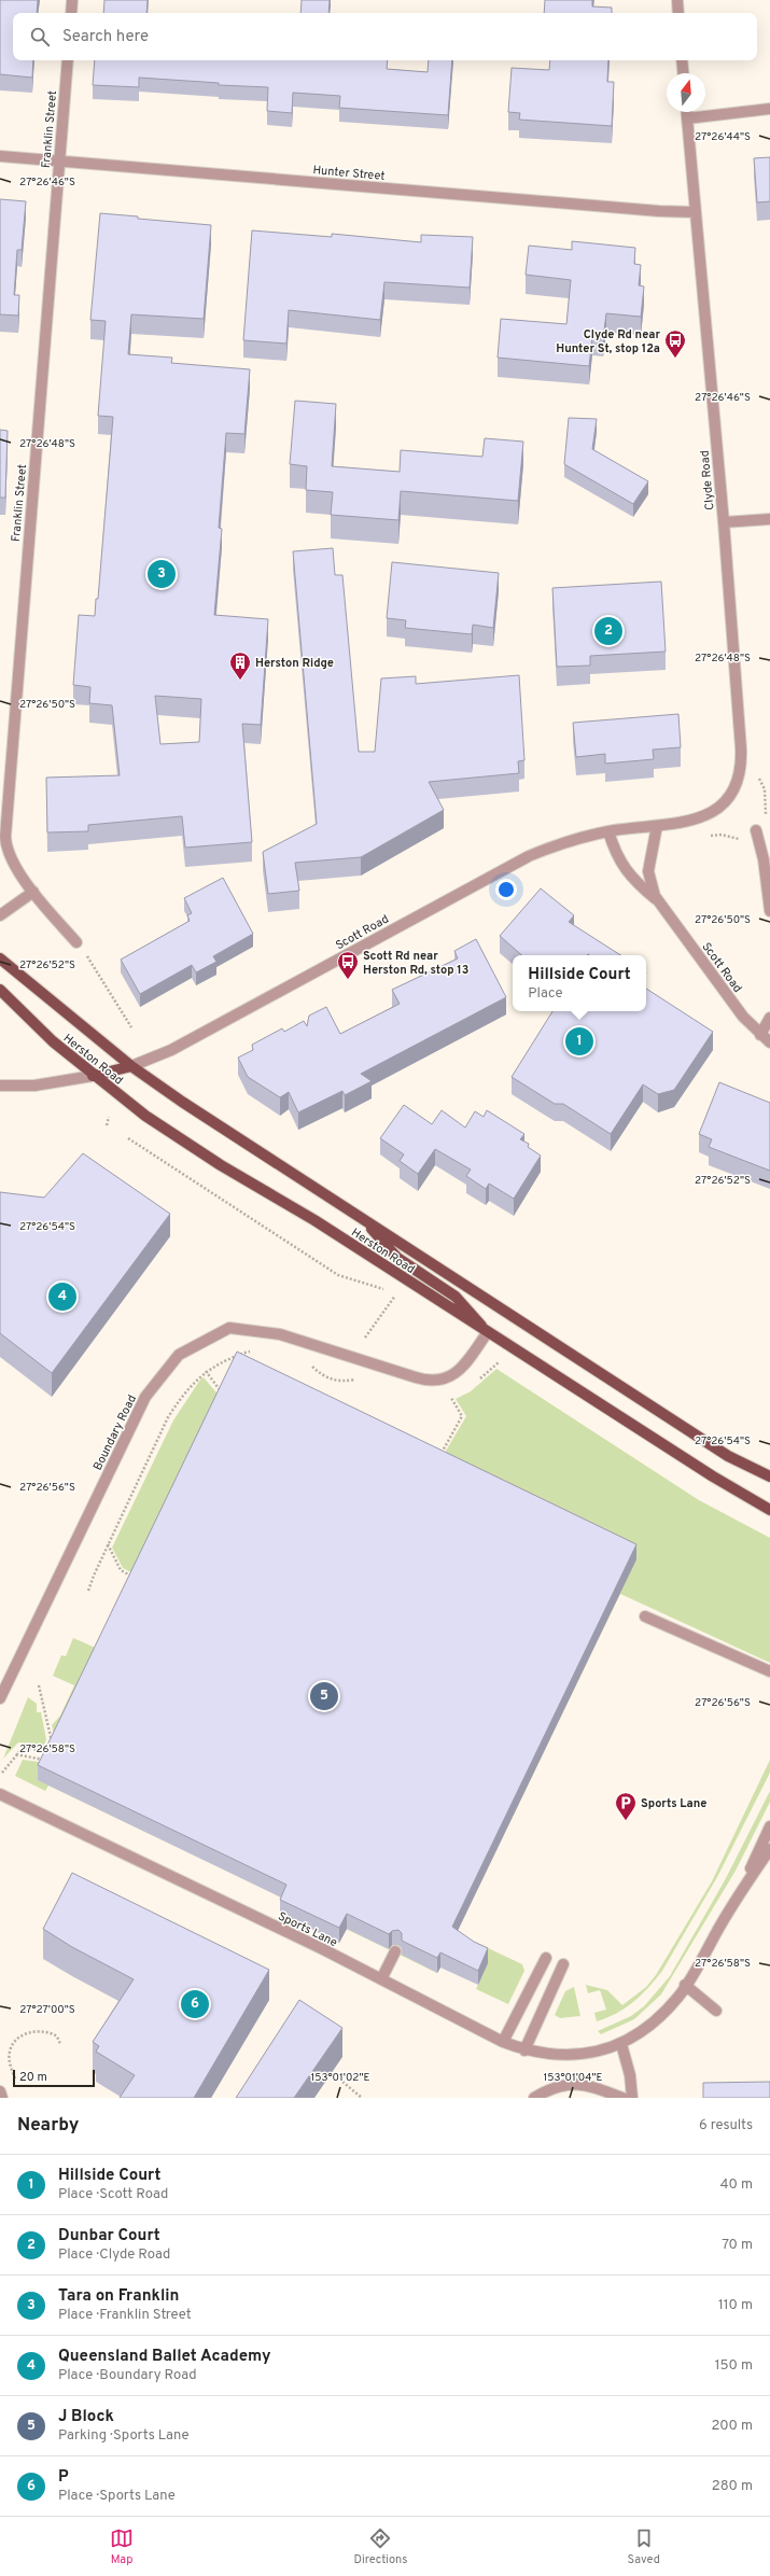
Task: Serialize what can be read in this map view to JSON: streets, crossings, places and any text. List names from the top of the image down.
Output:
{
  "streets": {
    "main road": ["Herston Road"],
    "street": [
      "Franklin Street",
      "Hunter Street",
      "Clyde Road",
      "Scott Road",
      "Boundary Road",
      "Sports Lane"
    ]
  },
  "crossings": [
    ["Franklin Street", "Hunter Street"],
    ["Hunter Street", "Clyde Road"],
    ["Clyde Road", "Scott Road"],
    ["Scott Road", "Herston Road"],
    ["Herston Road", "Boundary Road"]
  ],
  "places": {
    "bus stop": ["Clyde Rd near Hunter St, stop 12a", "Scott Rd near Herston Rd, stop 13"],
    "building": ["Herston Ridge"],
    "parking": ["Sports Lane"]
  },
  "scale_bar": "20 m",
  "north": "top",
  "page": {
    "search": "Search here",
    "pins": [
      "3",
      "2",
      "1",
      "4",
      "5",
      "6"
    ],
    "popup": ["Hillside Court", "Place"],
    "scale": "20 m",
    "heading": ["Nearby", "6 results"],
    "list": [
      {
        "mark": "1",
        "name": "Hillside Court",
        "note": "Place · Scott Road",
        "value": "40 m"
      },
      {
        "mark": "2",
        "name": "Dunbar Court",
        "note": "Place · Clyde Road",
        "value": "70 m"
      },
      {
        "mark": "3",
        "name": "Tara on Franklin",
        "note": "Place · Franklin Street",
        "value": "110 m"
      },
      {
        "mark": "4",
        "name": "Queensland Ballet Academy",
        "note": "Place · Boundary Road",
        "value": "150 m"
      },
      {
        "mark": "5",
        "name": "J Block",
        "note": "Parking · Sports Lane",
        "value": "200 m"
      },
      {
        "mark": "6",
        "name": "P",
        "note": "Place · Sports Lane",
        "value": "280 m"
      }
    ],
    "nav": ["Map", "Directions", "Saved"]
  },
  "coordinates": [
    "27°26'44\"S",
    "27°26'46\"S",
    "27°26'48\"S",
    "27°26'50\"S",
    "27°26'52\"S",
    "27°26'54\"S",
    "27°26'56\"S",
    "27°26'58\"S",
    "27°27'00\"S",
    "153°01'02\"E",
    "153°01'04\"E"
  ]
}
